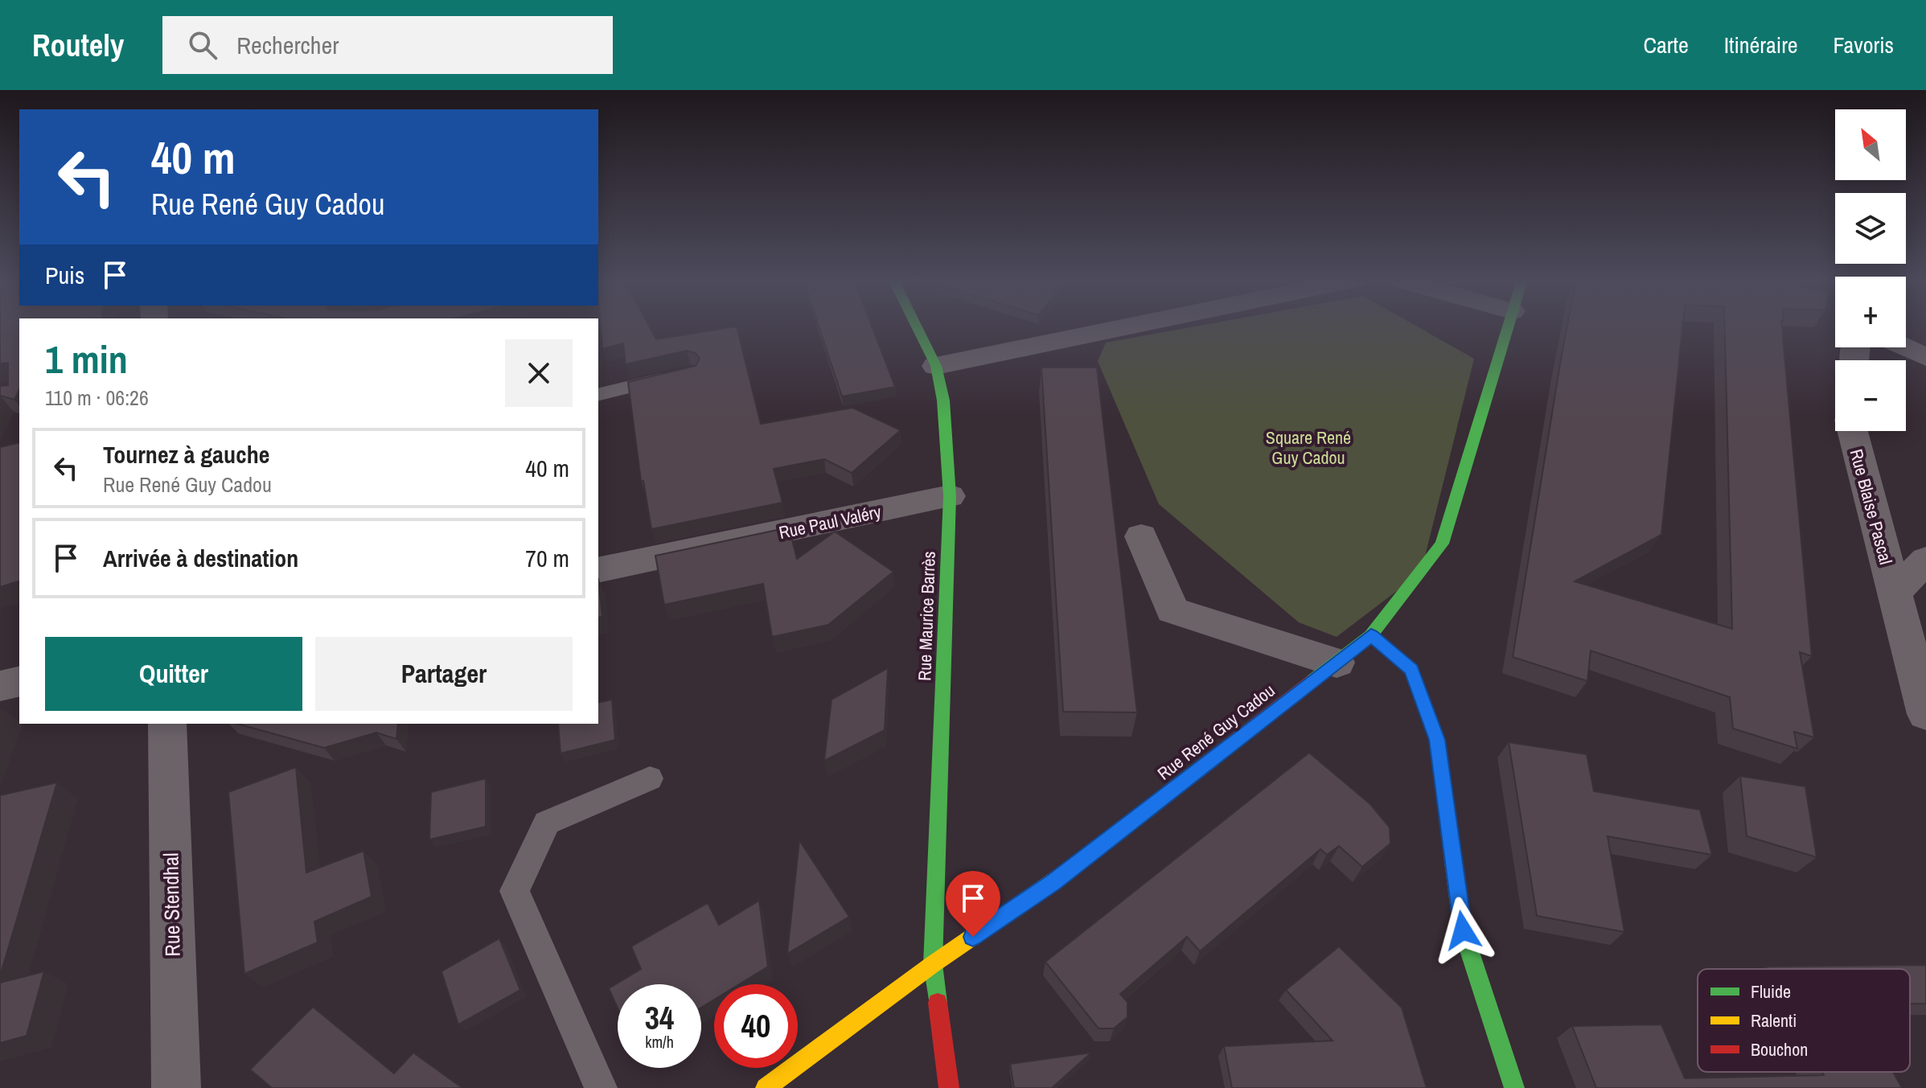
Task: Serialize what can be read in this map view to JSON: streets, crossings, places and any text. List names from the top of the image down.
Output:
{
  "streets": {
    "street": [
      "Rue Blaise Pascal",
      "Rue Paul Valéry",
      "Rue Maurice Barrès",
      "Rue René Guy Cadou",
      "Rue Stendhal"
    ]
  },
  "crossings": [
    ["Rue Paul Valéry", "Rue Maurice Barrès"],
    ["Rue Maurice Barrès", "Rue René Guy Cadou"]
  ],
  "parks": ["Square René Guy Cadou"],
  "legend": ["Fluide", "Ralenti", "Bouchon"],
  "north": "top left",
  "page": {
    "header": "Routely",
    "search": "Rechercher",
    "nav": ["Carte", "Itinéraire", "Favoris"],
    "map_buttons": ["+", "−"],
    "turn": ["40 m", "Rue René Guy Cadou"],
    "then": "Puis",
    "heading": ["1 min", "110 m · 06:26"],
    "list": [
      {
        "name": "Tournez à gauche",
        "note": "Rue René Guy Cadou",
        "value": "40 m"
      },
      {
        "name": "Arrivée à destination",
        "value": "70 m"
      }
    ],
    "buttons": ["Quitter", "Partager"],
    "speed": "34 km/h",
    "limit": "40"
  }
}
